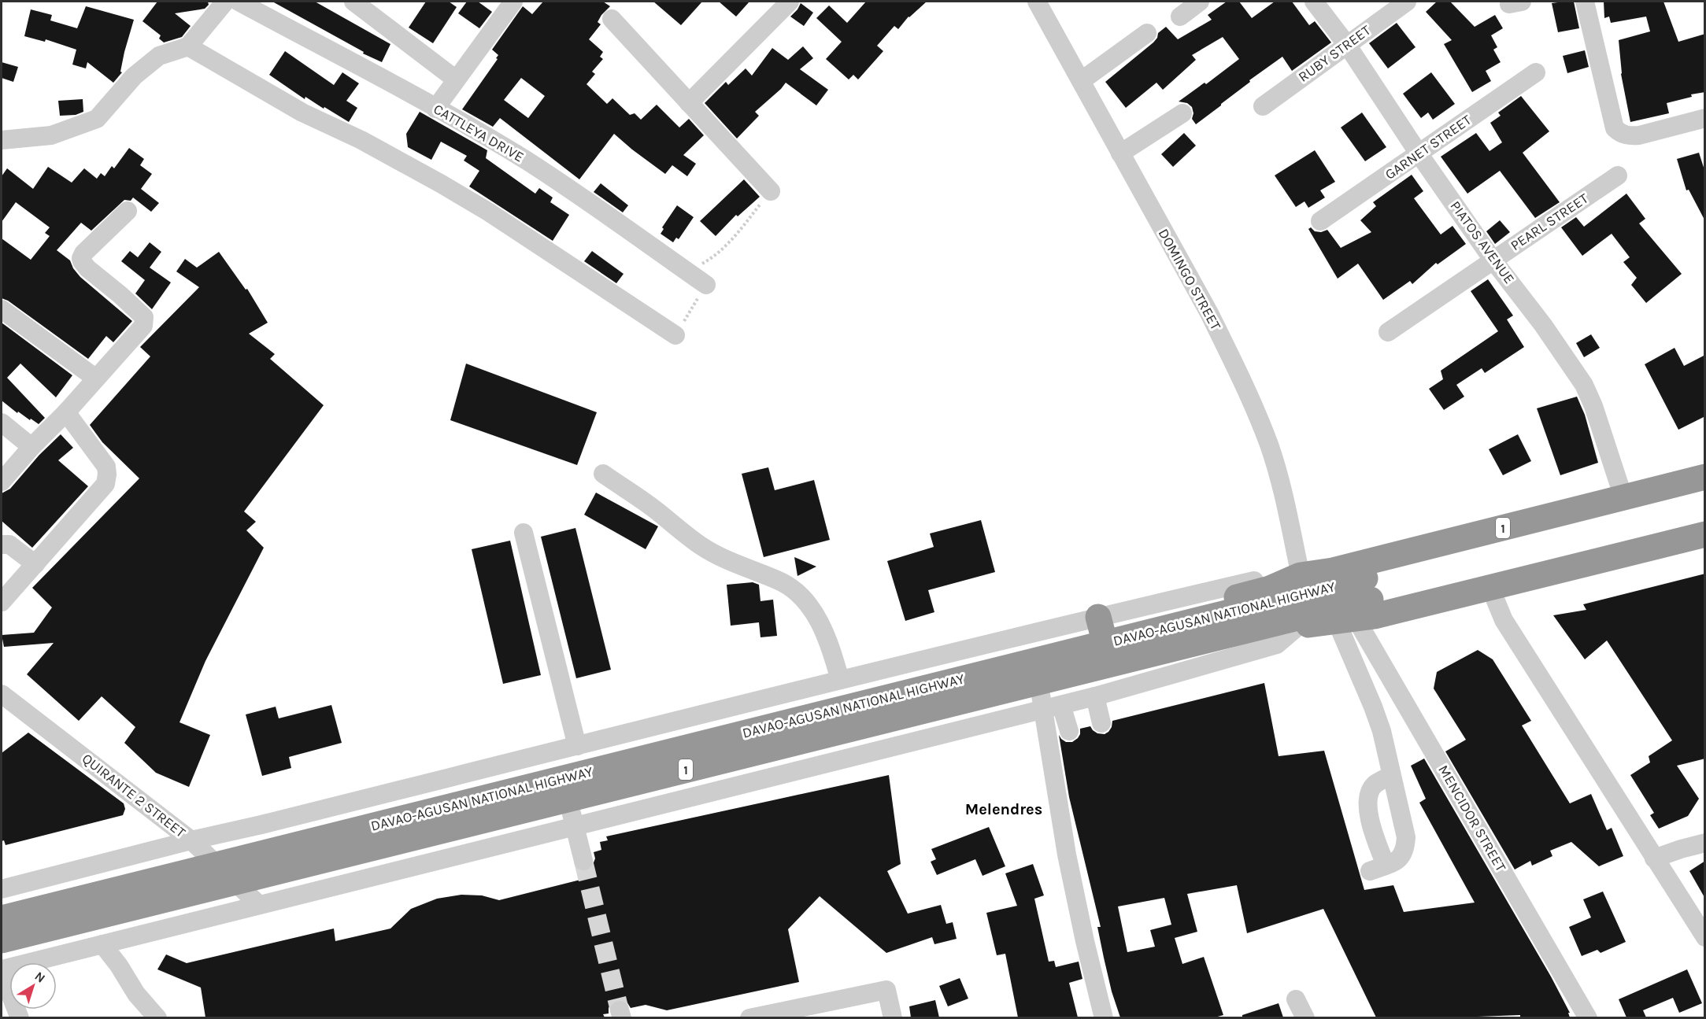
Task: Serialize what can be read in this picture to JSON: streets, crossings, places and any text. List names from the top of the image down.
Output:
{
  "streets": {
    "highway": ["1", "DAVAO-AGUSAN NATIONAL HIGHWAY"],
    "street": [
      "RUBY STREET",
      "CATTLEYA DRIVE",
      "GARNET STREET",
      "PEARL STREET",
      "PIATOS AVENUE",
      "DOMINGO STREET",
      "QUIRANTE 2 STREET",
      "MENCIDOR STREET"
    ]
  },
  "crossings": [
    ["RUBY STREET", "PIATOS AVENUE"],
    ["GARNET STREET", "PIATOS AVENUE"],
    ["PEARL STREET", "PIATOS AVENUE"],
    ["PIATOS AVENUE", "DAVAO-AGUSAN NATIONAL HIGHWAY"],
    ["DOMINGO STREET", "DAVAO-AGUSAN NATIONAL HIGHWAY"],
    ["DAVAO-AGUSAN NATIONAL HIGHWAY", "MENCIDOR STREET"]
  ],
  "districts": ["Melendres"],
  "north": "top right"
}
